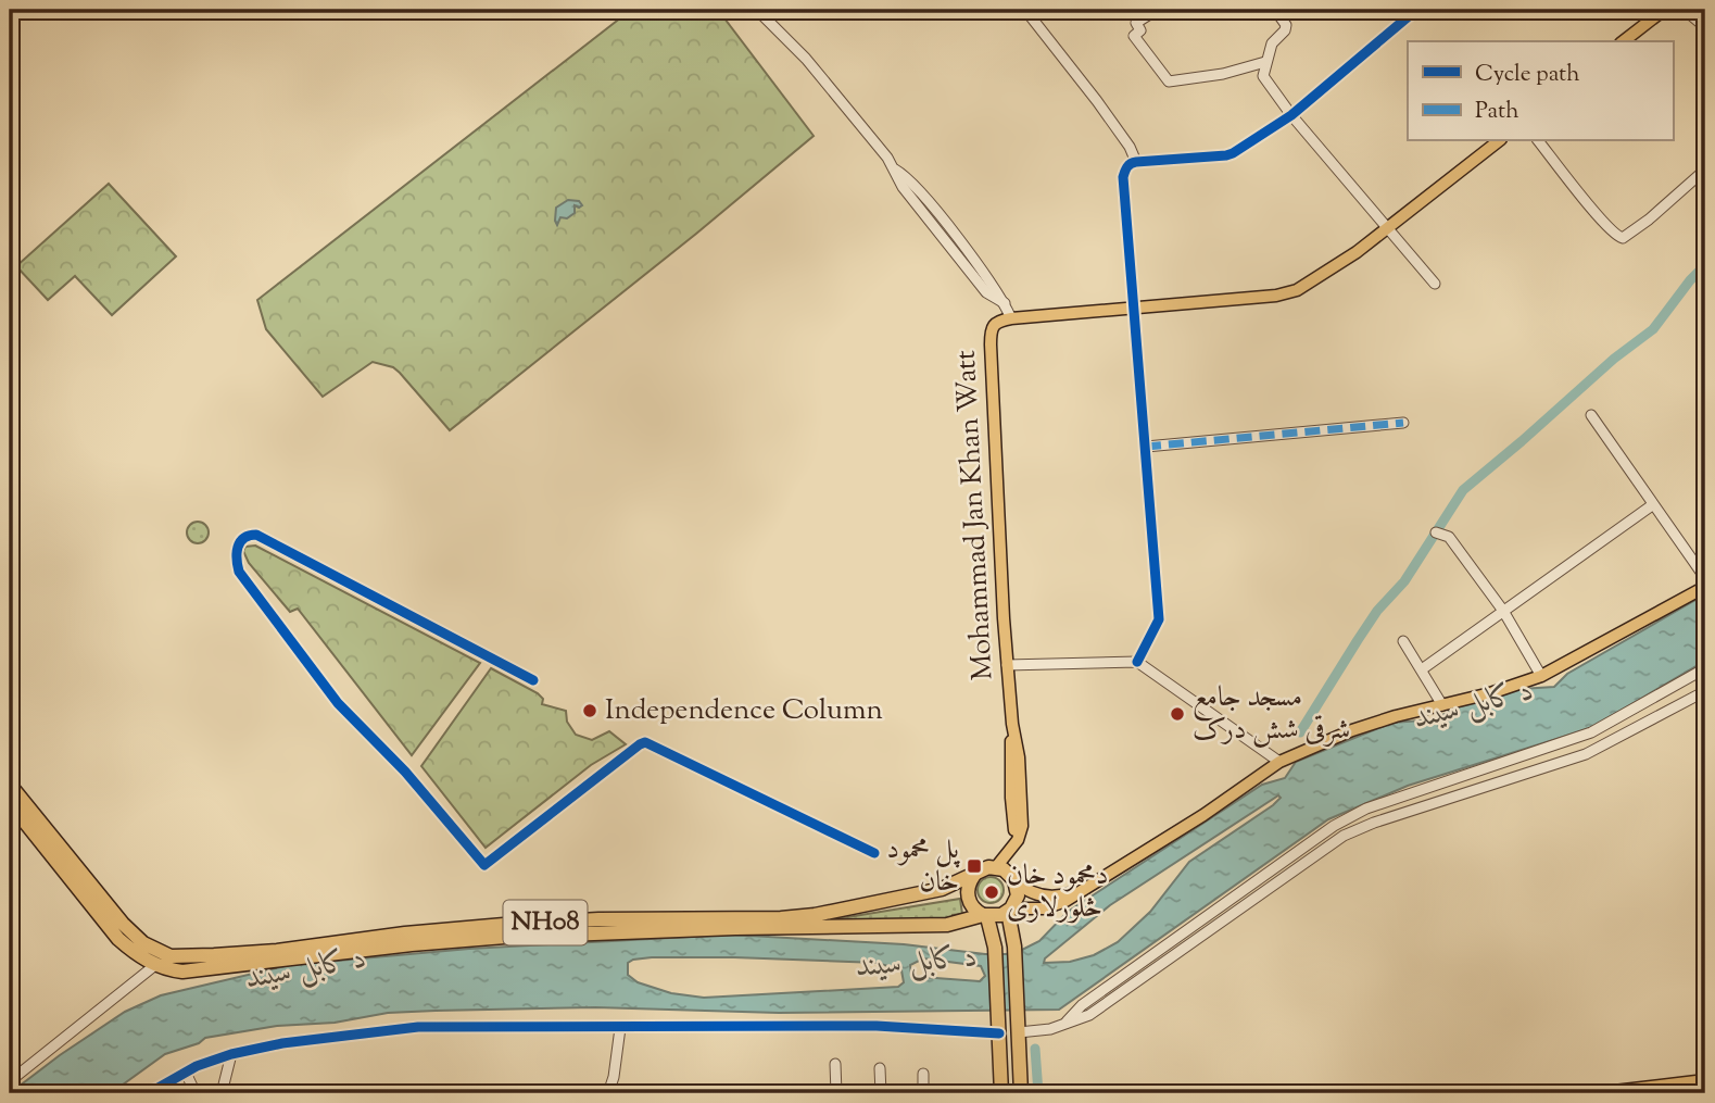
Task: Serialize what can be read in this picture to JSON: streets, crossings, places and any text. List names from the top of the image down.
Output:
{
  "streets": {
    "highway": ["NH08"],
    "main road": ["Mohammad Jan Khan Watt"]
  },
  "crossings": [
    ["Mohammad Jan Khan Watt", "NH08"]
  ],
  "water": ["د کابل سيند"],
  "places": {
    "other": ["Independence Column", "مسجد جامع شرقی شش درک", "دمحمود خان څلورلاری"],
    "transit": ["پل محمود خان"]
  },
  "legend": ["Cycle path", "Path"]
}
